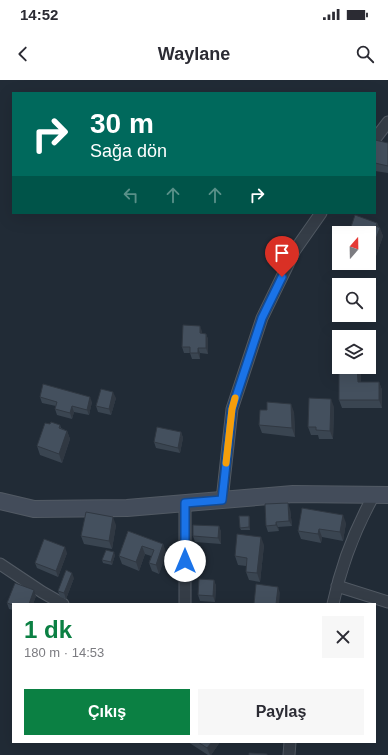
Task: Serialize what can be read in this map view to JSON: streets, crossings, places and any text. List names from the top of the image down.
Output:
{
  "north": "top",
  "page": {
    "status": "14:52",
    "header": "Waylane",
    "turn": ["30 m", "Sağa dön"],
    "heading": ["1 dk", "180 m · 14:53"],
    "buttons": ["Çıkış", "Paylaş"]
  }
}
